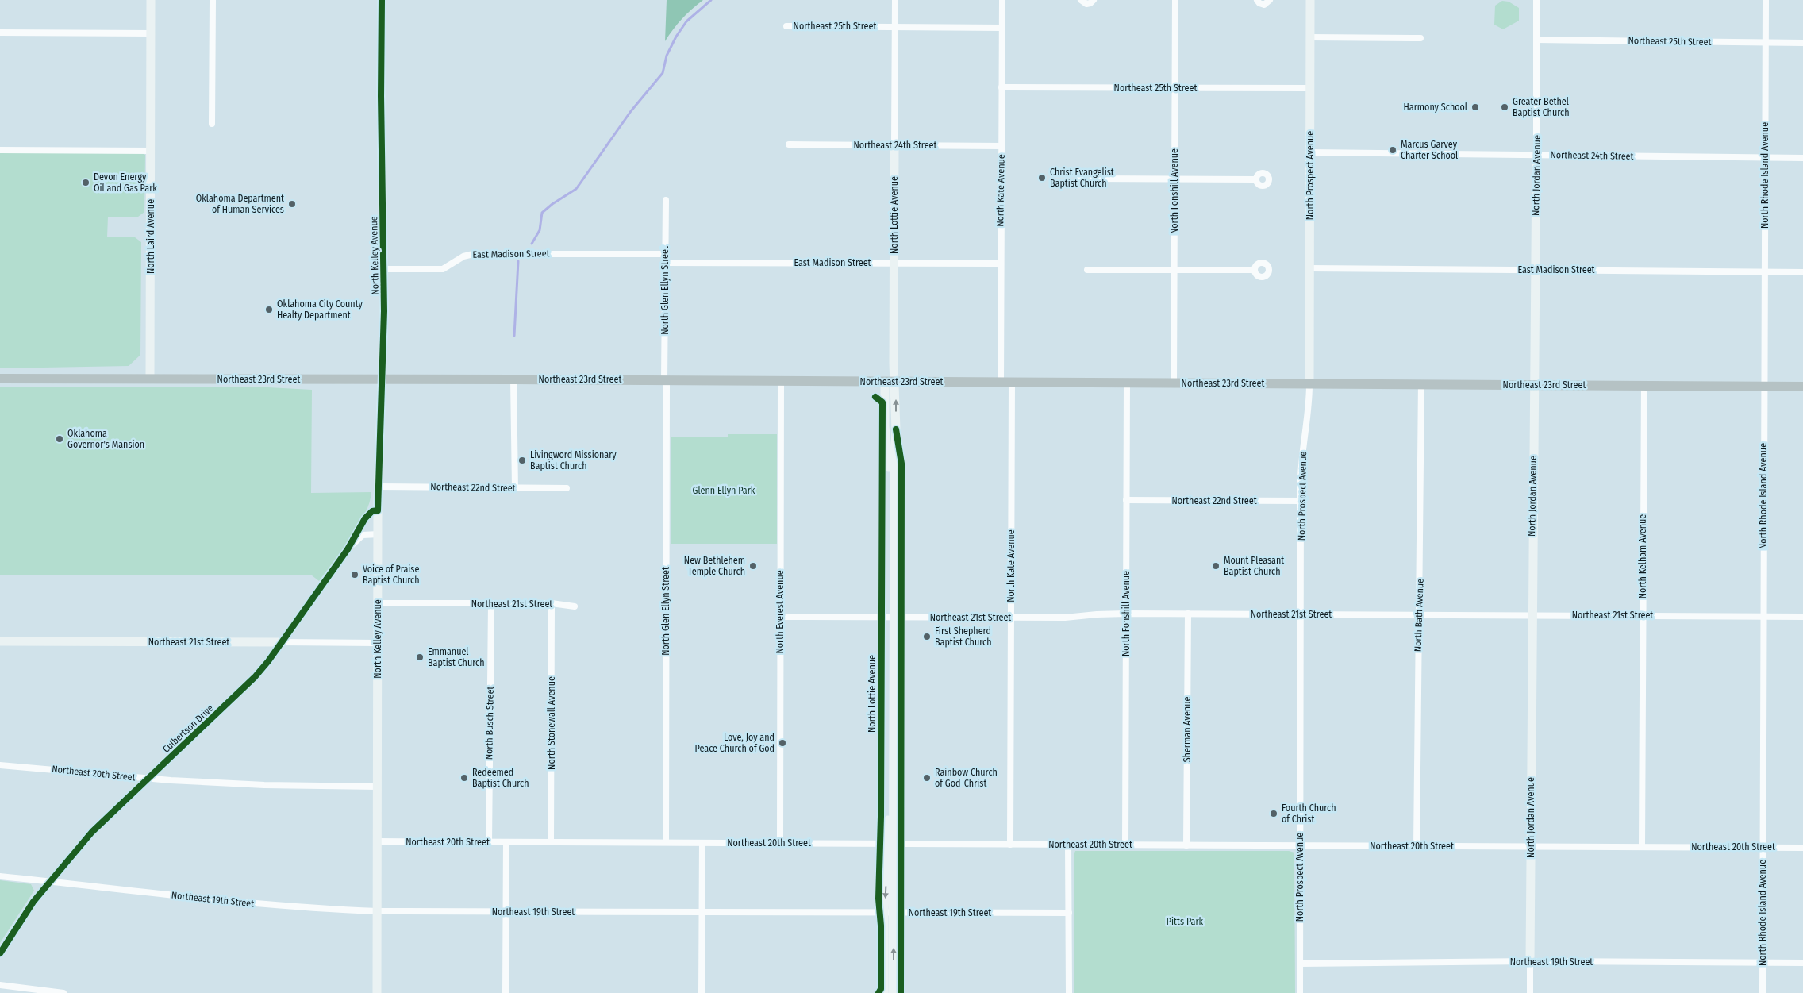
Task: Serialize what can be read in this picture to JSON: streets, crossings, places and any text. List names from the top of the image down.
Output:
{
  "streets": {
    "main road": ["Northeast 23rd Street"],
    "street": [
      "Northeast 25th Street",
      "Northeast 24th Street",
      "North Prospect Avenue",
      "North Jordan Avenue",
      "North Rhode Island Avenue",
      "North Kate Avenue",
      "North Fonshill Avenue",
      "North Lottie Avenue",
      "North Laird Avenue",
      "East Madison Street",
      "North Kelley Avenue",
      "North Glen Ellyn Street",
      "Northeast 22nd Street",
      "North Kelham Avenue",
      "Northeast 21st Street",
      "North Everest Avenue",
      "North Bath Avenue",
      "North Busch Street",
      "North Stonewall Avenue",
      "Culbertson Drive",
      "Sherman Avenue",
      "Northeast 20th Street",
      "Northeast 19th Street"
    ]
  },
  "crossings": [
    ["Northeast 25th Street", "North Prospect Avenue"],
    ["Northeast 25th Street", "North Jordan Avenue"],
    ["Northeast 25th Street", "North Rhode Island Avenue"],
    ["Northeast 25th Street", "North Kate Avenue"],
    ["Northeast 25th Street", "North Fonshill Avenue"],
    ["Northeast 25th Street", "North Lottie Avenue"],
    ["Northeast 24th Street", "North Prospect Avenue"],
    ["Northeast 24th Street", "North Jordan Avenue"],
    ["Northeast 24th Street", "North Rhode Island Avenue"],
    ["Northeast 24th Street", "North Kate Avenue"],
    ["Northeast 24th Street", "North Lottie Avenue"],
    ["North Prospect Avenue", "East Madison Street"],
    ["North Prospect Avenue", "Northeast 23rd Street"],
    ["North Prospect Avenue", "Northeast 22nd Street"],
    ["North Prospect Avenue", "Northeast 21st Street"],
    ["North Prospect Avenue", "Northeast 20th Street"],
    ["North Prospect Avenue", "Northeast 19th Street"],
    ["North Jordan Avenue", "East Madison Street"],
    ["North Jordan Avenue", "Northeast 23rd Street"],
    ["North Jordan Avenue", "Northeast 21st Street"],
    ["North Jordan Avenue", "Northeast 20th Street"],
    ["North Jordan Avenue", "Northeast 19th Street"],
    ["North Rhode Island Avenue", "East Madison Street"],
    ["North Rhode Island Avenue", "Northeast 23rd Street"],
    ["North Rhode Island Avenue", "Northeast 21st Street"],
    ["North Rhode Island Avenue", "Northeast 20th Street"],
    ["North Rhode Island Avenue", "Northeast 19th Street"],
    ["North Kate Avenue", "East Madison Street"],
    ["North Kate Avenue", "Northeast 23rd Street"],
    ["North Kate Avenue", "Northeast 21st Street"],
    ["North Kate Avenue", "Northeast 20th Street"],
    ["North Fonshill Avenue", "Northeast 23rd Street"],
    ["North Fonshill Avenue", "Northeast 22nd Street"],
    ["North Fonshill Avenue", "Northeast 21st Street"],
    ["North Fonshill Avenue", "Northeast 20th Street"],
    ["North Lottie Avenue", "East Madison Street"],
    ["North Lottie Avenue", "Northeast 23rd Street"],
    ["North Lottie Avenue", "Northeast 21st Street"],
    ["North Lottie Avenue", "Northeast 20th Street"],
    ["North Lottie Avenue", "Northeast 19th Street"],
    ["North Laird Avenue", "Northeast 23rd Street"],
    ["East Madison Street", "North Kelley Avenue"],
    ["East Madison Street", "North Glen Ellyn Street"],
    ["North Kelley Avenue", "Northeast 23rd Street"],
    ["North Kelley Avenue", "Northeast 22nd Street"],
    ["North Kelley Avenue", "Northeast 21st Street"],
    ["North Kelley Avenue", "Culbertson Drive"],
    ["North Kelley Avenue", "Northeast 20th Street"],
    ["North Kelley Avenue", "Northeast 19th Street"],
    ["North Glen Ellyn Street", "Northeast 23rd Street"],
    ["North Glen Ellyn Street", "Northeast 20th Street"],
    ["Northeast 23rd Street", "North Kelham Avenue"],
    ["Northeast 23rd Street", "North Everest Avenue"],
    ["Northeast 23rd Street", "North Bath Avenue"],
    ["North Kelham Avenue", "Northeast 21st Street"],
    ["North Kelham Avenue", "Northeast 20th Street"],
    ["Northeast 21st Street", "North Everest Avenue"],
    ["Northeast 21st Street", "North Bath Avenue"],
    ["Northeast 21st Street", "North Busch Street"],
    ["Northeast 21st Street", "North Stonewall Avenue"],
    ["Northeast 21st Street", "Culbertson Drive"],
    ["Northeast 21st Street", "Sherman Avenue"],
    ["North Everest Avenue", "Northeast 20th Street"],
    ["North Bath Avenue", "Northeast 20th Street"],
    ["North Busch Street", "Northeast 20th Street"],
    ["North Stonewall Avenue", "Northeast 20th Street"],
    ["Culbertson Drive", "Northeast 20th Street"],
    ["Culbertson Drive", "Northeast 19th Street"],
    ["Sherman Avenue", "Northeast 20th Street"]
  ],
  "parks": ["Glenn Ellyn Park", "Pitts Park"],
  "places": [
    "Harmony School",
    "Greater Bethel Baptist Church",
    "Marcus Garvey Charter School",
    "Christ Evangelist Baptist Church",
    "Devon Energy Oil and Gas Park",
    "Oklahoma Department of Human Services",
    "Oklahoma City County Healty Department",
    "Oklahoma Governor's Mansion",
    "Livingword Missionary Baptist Church",
    "New Bethlehem Temple Church",
    "Mount Pleasant Baptist Church",
    "Voice of Praise Baptist Church",
    "First Shepherd Baptist Church",
    "Emmanuel Baptist Church",
    "Love, Joy and Peace Church of God",
    "Redeemed Baptist Church",
    "Rainbow Church of God-Christ",
    "Fourth Church of Christ"
  ]
}
